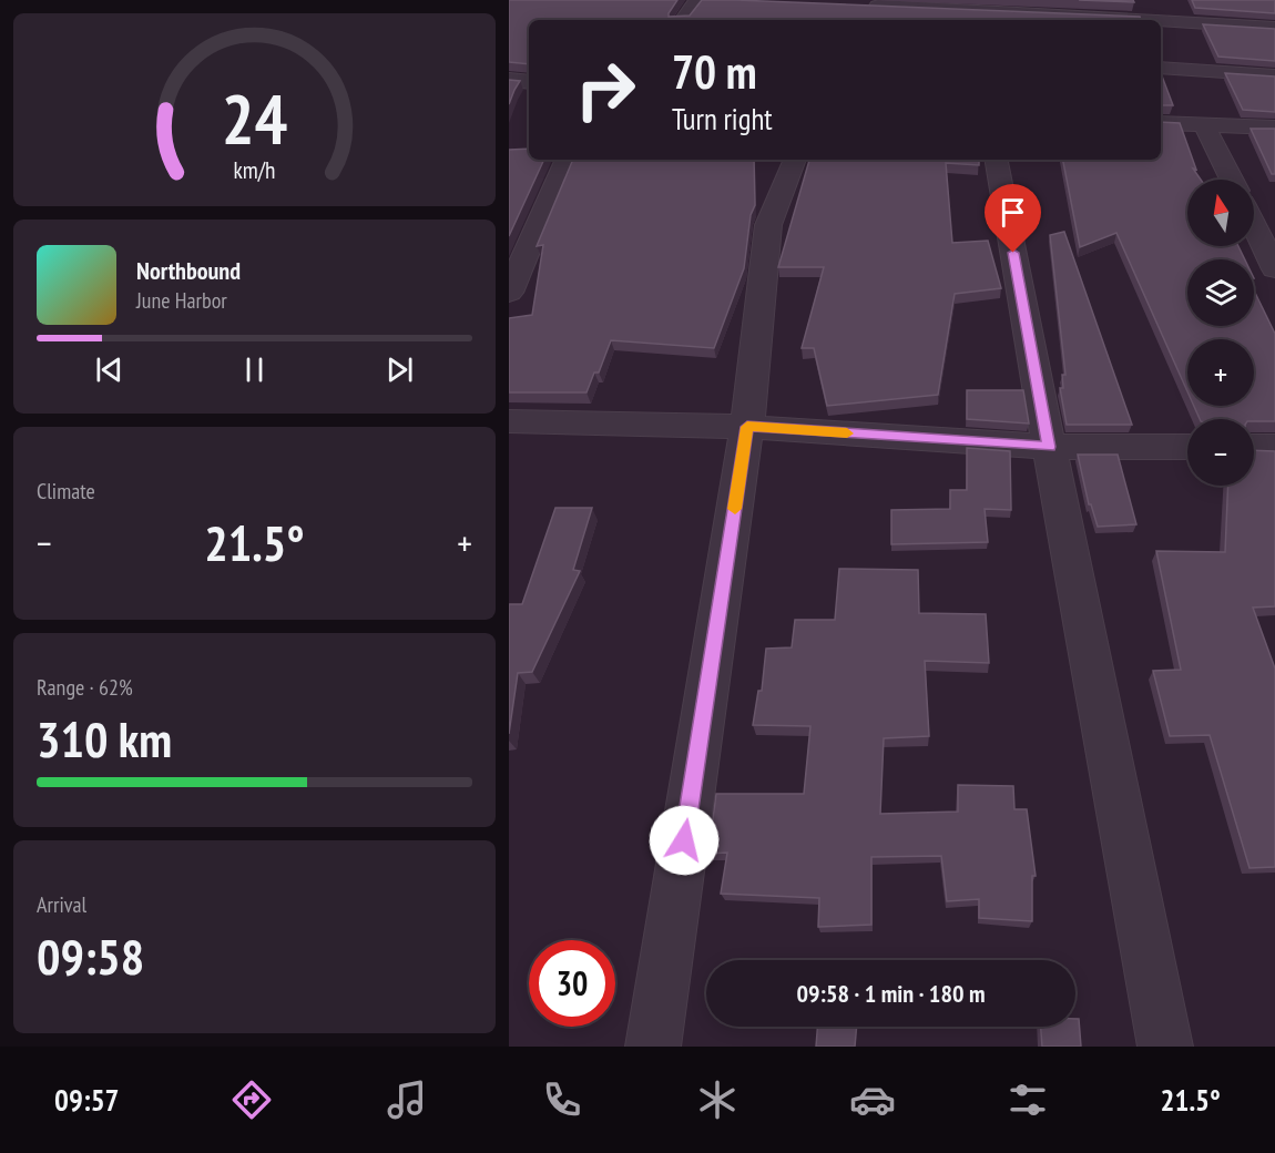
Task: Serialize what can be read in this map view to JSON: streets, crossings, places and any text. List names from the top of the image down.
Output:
{
  "north": "top",
  "page": {
    "turn": ["70 m", "Turn right"],
    "map_buttons": ["+", "−"],
    "song": ["Northbound", "June Harbor"],
    "tile": [
      "Climate",
      ["Range · 62%", "310 km"],
      ["Arrival", "09:58"]
    ],
    "heat": ["−", "21.5°", "+"],
    "limit": "30",
    "trip": "09:58 · 1 min · 180 m",
    "tabs": ["09:57", "21.5°"],
    "gauge": ["24", "km/h"]
  }
}
